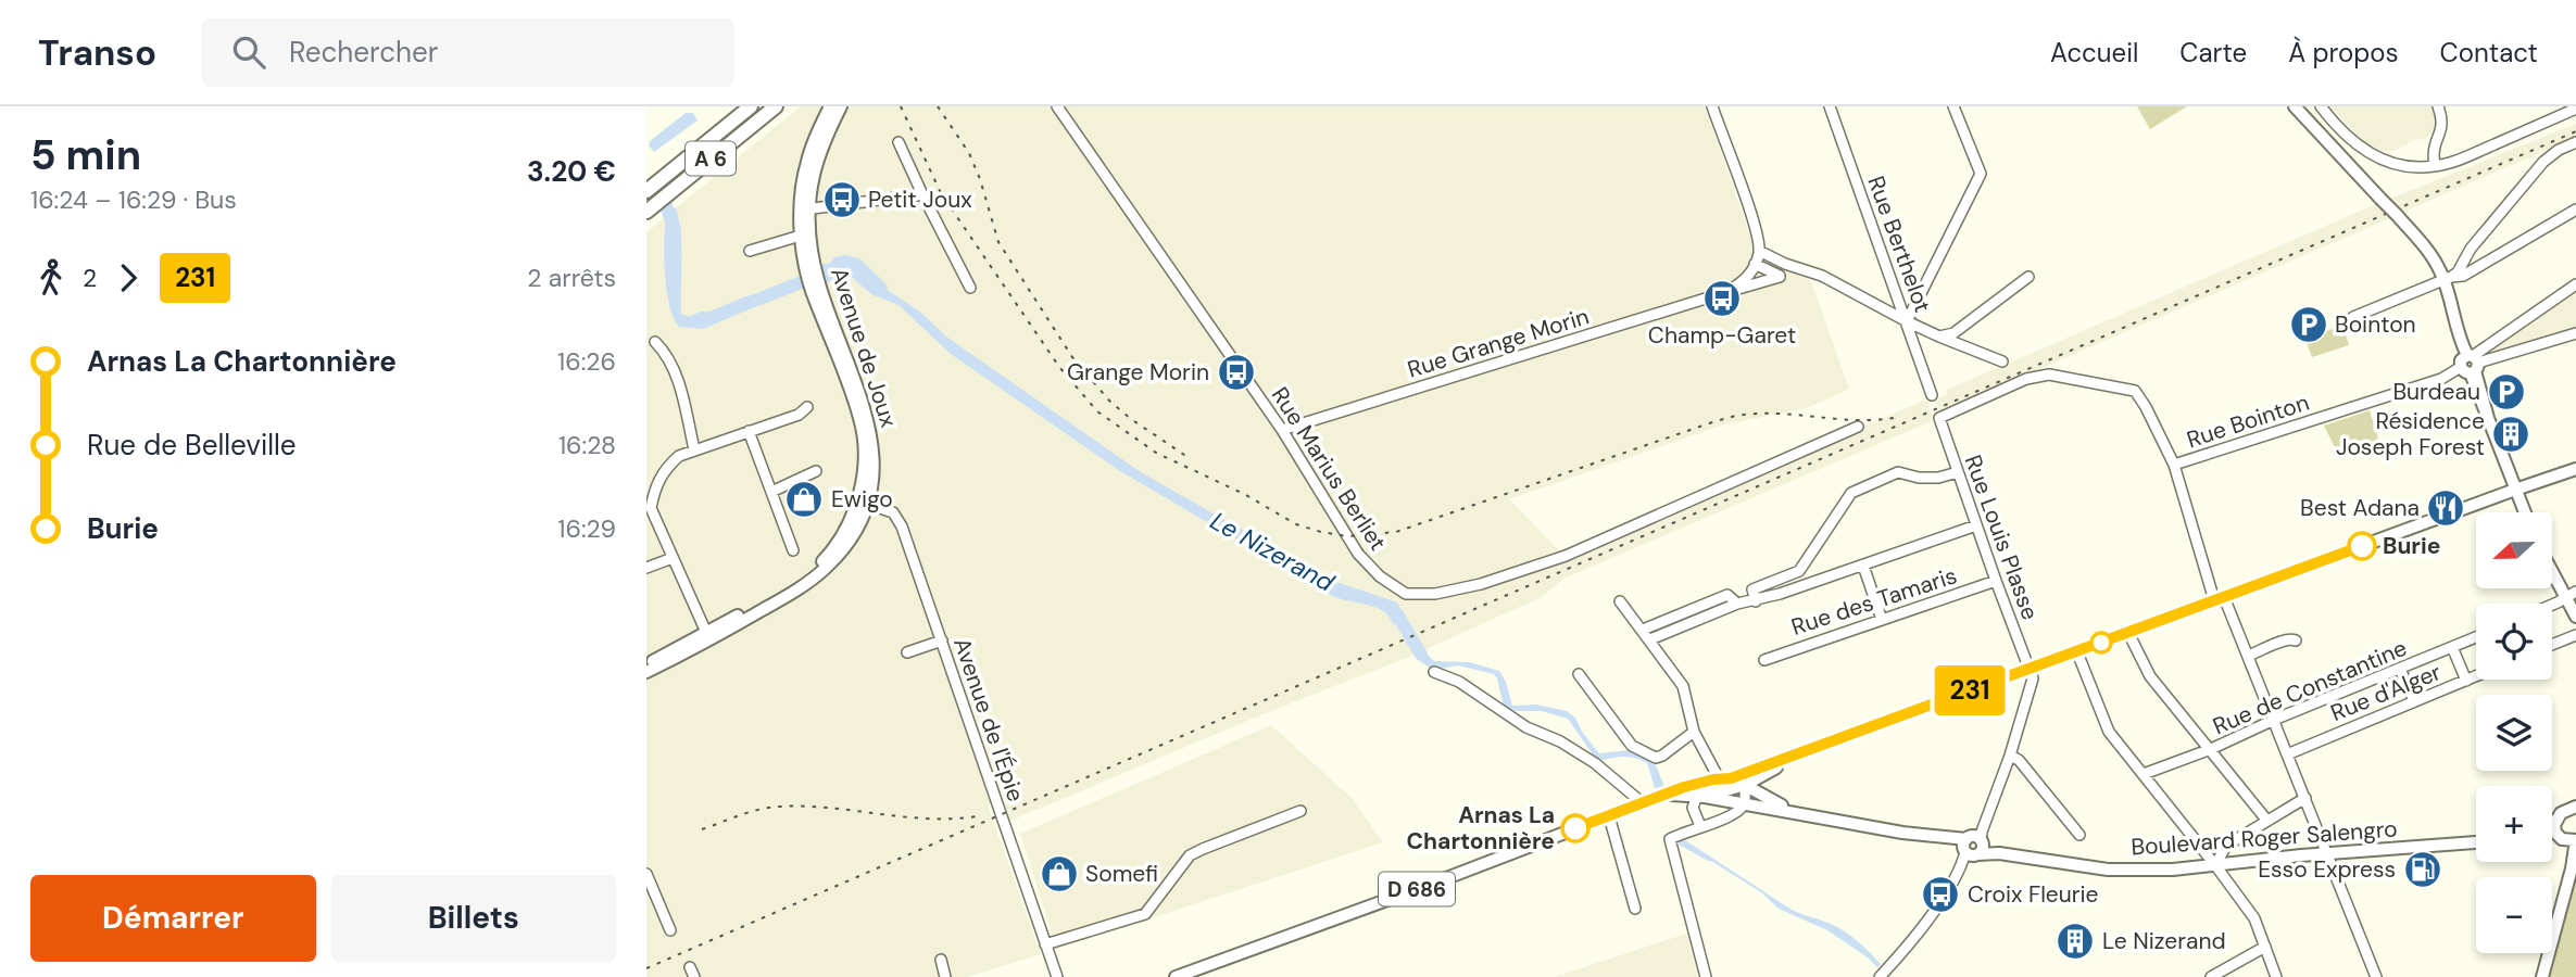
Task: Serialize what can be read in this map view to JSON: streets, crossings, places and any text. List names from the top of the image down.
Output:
{
  "streets": {
    "highway": ["A 6"],
    "main road": ["Avenue de Joux", "Boulevard Roger Salengro", "D 686"],
    "street": [
      "Rue Berthelot",
      "Rue Grange Morin",
      "Rue Bointon",
      "Rue Marius Berliet",
      "Rue Louis Plasse",
      "Rue des Tamaris",
      "Rue de Constantine",
      "Rue d'Alger",
      "Avenue de l'Épie"
    ]
  },
  "crossings": [
    ["Rue Grange Morin", "Rue Marius Berliet"],
    ["Avenue de Joux", "Avenue de l'Épie"],
    ["Rue Bointon", "Rue Louis Plasse"],
    ["Rue Louis Plasse", "Rue des Tamaris"],
    ["Rue Louis Plasse", "D 686"],
    ["Boulevard Roger Salengro", "D 686"]
  ],
  "water": ["Le Nizerand"],
  "places": {
    "bus stop": [
      "Petit Joux",
      "Champ-Garet",
      "Grange Morin",
      "Croix Fleurie"
    ],
    "parking": ["Bointon", "Burdeau"],
    "building": ["Résidence Joseph Forest", "Le Nizerand"],
    "shop": ["Ewigo", "Somefi"],
    "restaurant": ["Best Adana"],
    "other": ["Burie", "Arnas La Chartonnière"],
    "fuel station": ["Esso Express"]
  },
  "lines": ["bus line 231"],
  "north": "left",
  "page": {
    "header": "Transo",
    "search": "Rechercher",
    "nav": [
      "Accueil",
      "Carte",
      "À propos",
      "Contact"
    ],
    "heading": ["5 min", "16:24 – 16:29 · Bus", "3.20 €"],
    "on_map": "231",
    "legs": ["2", "231", "2 arrêts"],
    "list": [
      {
        "name": "Arnas La Chartonnière",
        "value": "16:26"
      },
      {
        "name": "Rue de Belleville",
        "value": "16:28"
      },
      {
        "name": "Burie",
        "value": "16:29"
      }
    ],
    "map_buttons": ["+", "−"],
    "buttons": ["Démarrer", "Billets"]
  }
}
